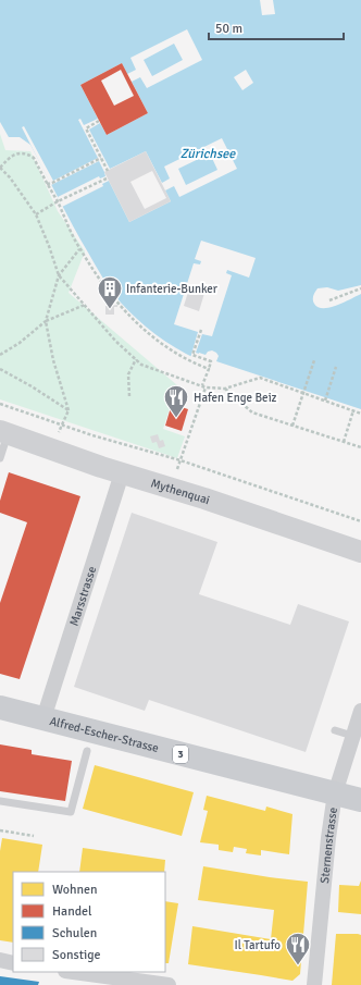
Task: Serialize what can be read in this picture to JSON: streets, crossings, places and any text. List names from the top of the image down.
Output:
{
  "streets": {
    "main road": ["Mythenquai", "Alfred-Escher-Strasse", "3"],
    "street": ["Marsstrasse", "Sternenstrasse"]
  },
  "crossings": [
    ["Mythenquai", "Marsstrasse"],
    ["Marsstrasse", "Alfred-Escher-Strasse"],
    ["Alfred-Escher-Strasse", "Sternenstrasse"]
  ],
  "water": ["Zürichsee"],
  "places": {
    "building": ["Infanterie-Bunker"],
    "restaurant": ["Hafen Enge Beiz", "Il Tartufo"]
  },
  "legend": [
    "Wohnen",
    "Handel",
    "Schulen",
    "Sonstige"
  ],
  "scale_bar": "50 m"
}
